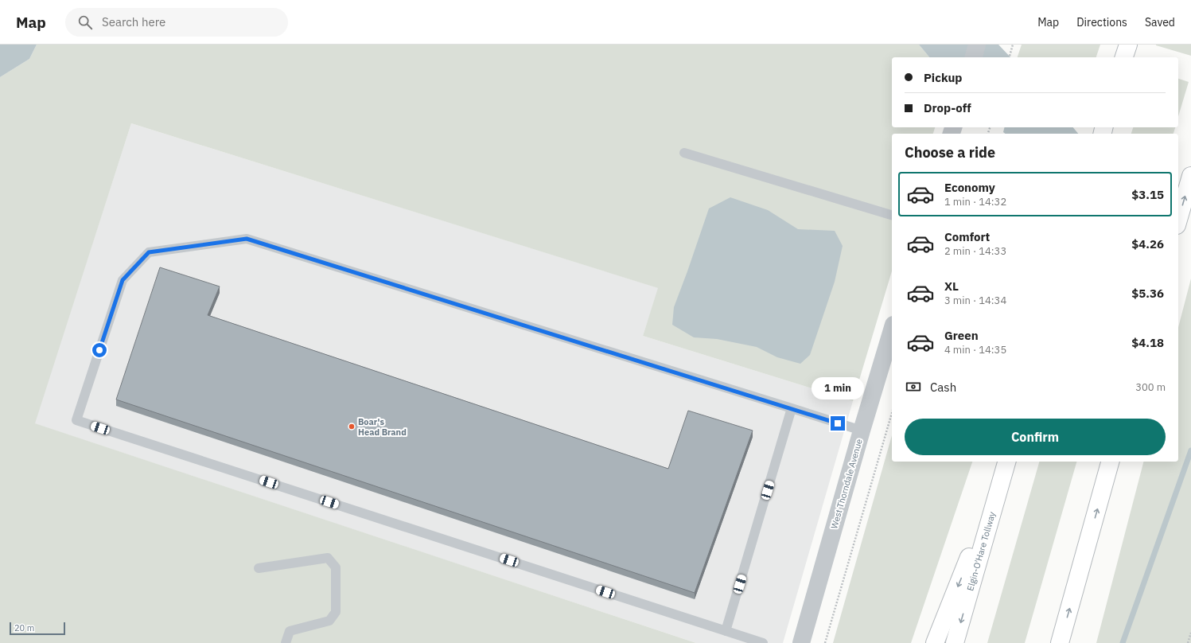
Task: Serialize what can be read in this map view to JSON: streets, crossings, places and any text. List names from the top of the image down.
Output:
{
  "streets": {
    "highway": ["Elgin-O'Hare Tollway"],
    "street": ["West Thorndale Avenue"]
  },
  "places": ["Boar's Head Brand"],
  "scale_bar": "20 m",
  "page": {
    "header": "Map",
    "search": "Search here",
    "nav": ["Map", "Directions", "Saved"],
    "banner": ["Pickup", "Drop-off"],
    "heading": "Choose a ride",
    "list": [
      {
        "name": "Economy",
        "note": "1 min · 14:32",
        "value": "$3.15"
      },
      {
        "name": "Comfort",
        "note": "2 min · 14:33",
        "value": "$4.26"
      },
      {
        "name": "XL",
        "note": "3 min · 14:34",
        "value": "$5.36"
      },
      {
        "name": "Green",
        "note": "4 min · 14:35",
        "value": "$4.18"
      }
    ],
    "pay": ["Cash", "300 m"],
    "bubble": "1 min",
    "buttons": "Confirm",
    "scale": "20 m"
  }
}
